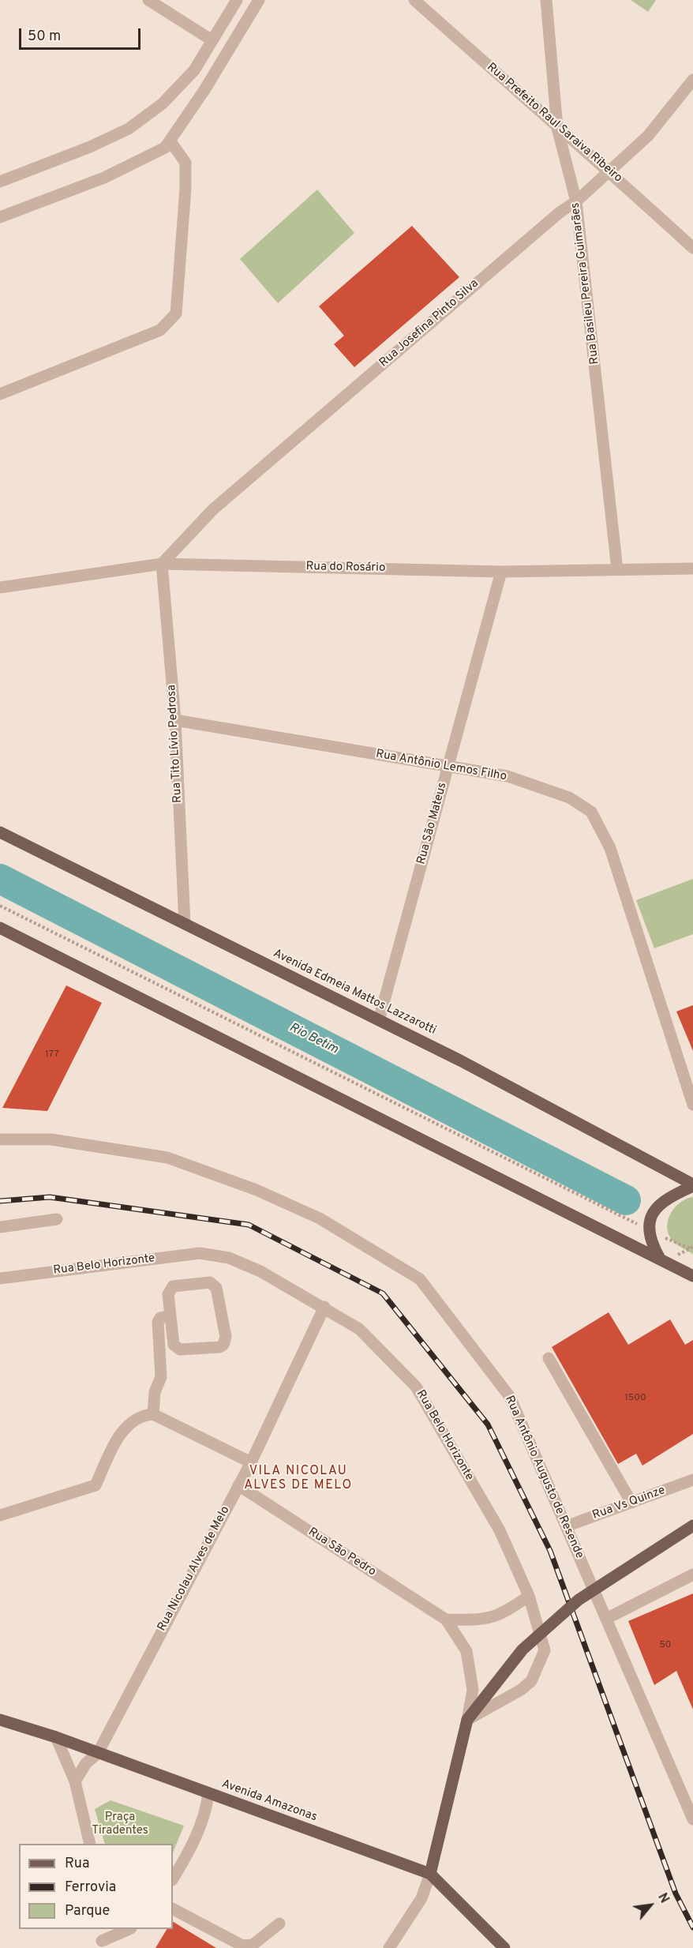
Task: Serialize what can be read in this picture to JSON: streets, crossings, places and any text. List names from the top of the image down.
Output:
{
  "streets": {
    "main road": ["Avenida Edmeia Mattos Lazzarotti", "Avenida Amazonas"],
    "street": [
      "Rua Prefeito Raul Saraiva Ribeiro",
      "Rua Basileu Pereira Guimarães",
      "Rua Josefina Pinto Silva",
      "Rua do Rosário",
      "Rua Tito Lívio Pedrosa",
      "Rua Antônio Lemos Filho",
      "Rua São Mateus",
      "Rua Belo Horizonte",
      "Rua Antônio Augusto de Resende",
      "Rua Vs Quinze",
      "Rua São Pedro",
      "Rua Nicolau Alves de Melo"
    ]
  },
  "crossings": [
    ["Rua Prefeito Raul Saraiva Ribeiro", "Rua Basileu Pereira Guimarães"],
    ["Rua Prefeito Raul Saraiva Ribeiro", "Rua Josefina Pinto Silva"],
    ["Rua Basileu Pereira Guimarães", "Rua Josefina Pinto Silva"],
    ["Rua Basileu Pereira Guimarães", "Rua do Rosário"],
    ["Rua Josefina Pinto Silva", "Rua do Rosário"],
    ["Rua Josefina Pinto Silva", "Rua Tito Lívio Pedrosa"],
    ["Rua do Rosário", "Rua Tito Lívio Pedrosa"],
    ["Rua do Rosário", "Rua São Mateus"],
    ["Rua Tito Lívio Pedrosa", "Rua Antônio Lemos Filho"],
    ["Rua Tito Lívio Pedrosa", "Avenida Edmeia Mattos Lazzarotti"],
    ["Rua Antônio Lemos Filho", "Rua São Mateus"],
    ["Rua São Mateus", "Avenida Edmeia Mattos Lazzarotti"],
    ["Rua Belo Horizonte", "Rua São Pedro"],
    ["Rua Belo Horizonte", "Rua Nicolau Alves de Melo"],
    ["Rua Antônio Augusto de Resende", "Rua Vs Quinze"],
    ["Rua São Pedro", "Rua Nicolau Alves de Melo"],
    ["Rua Nicolau Alves de Melo", "Avenida Amazonas"]
  ],
  "districts": ["VILA NICOLAU ALVES DE MELO"],
  "water": ["Rio Betim"],
  "parks": ["Praça Tiradentes"],
  "house_numbers": ["177", "1500", "50"],
  "legend": ["Rua", "Ferrovia", "Parque"],
  "scale_bar": "50 m",
  "north": "top right"
}
